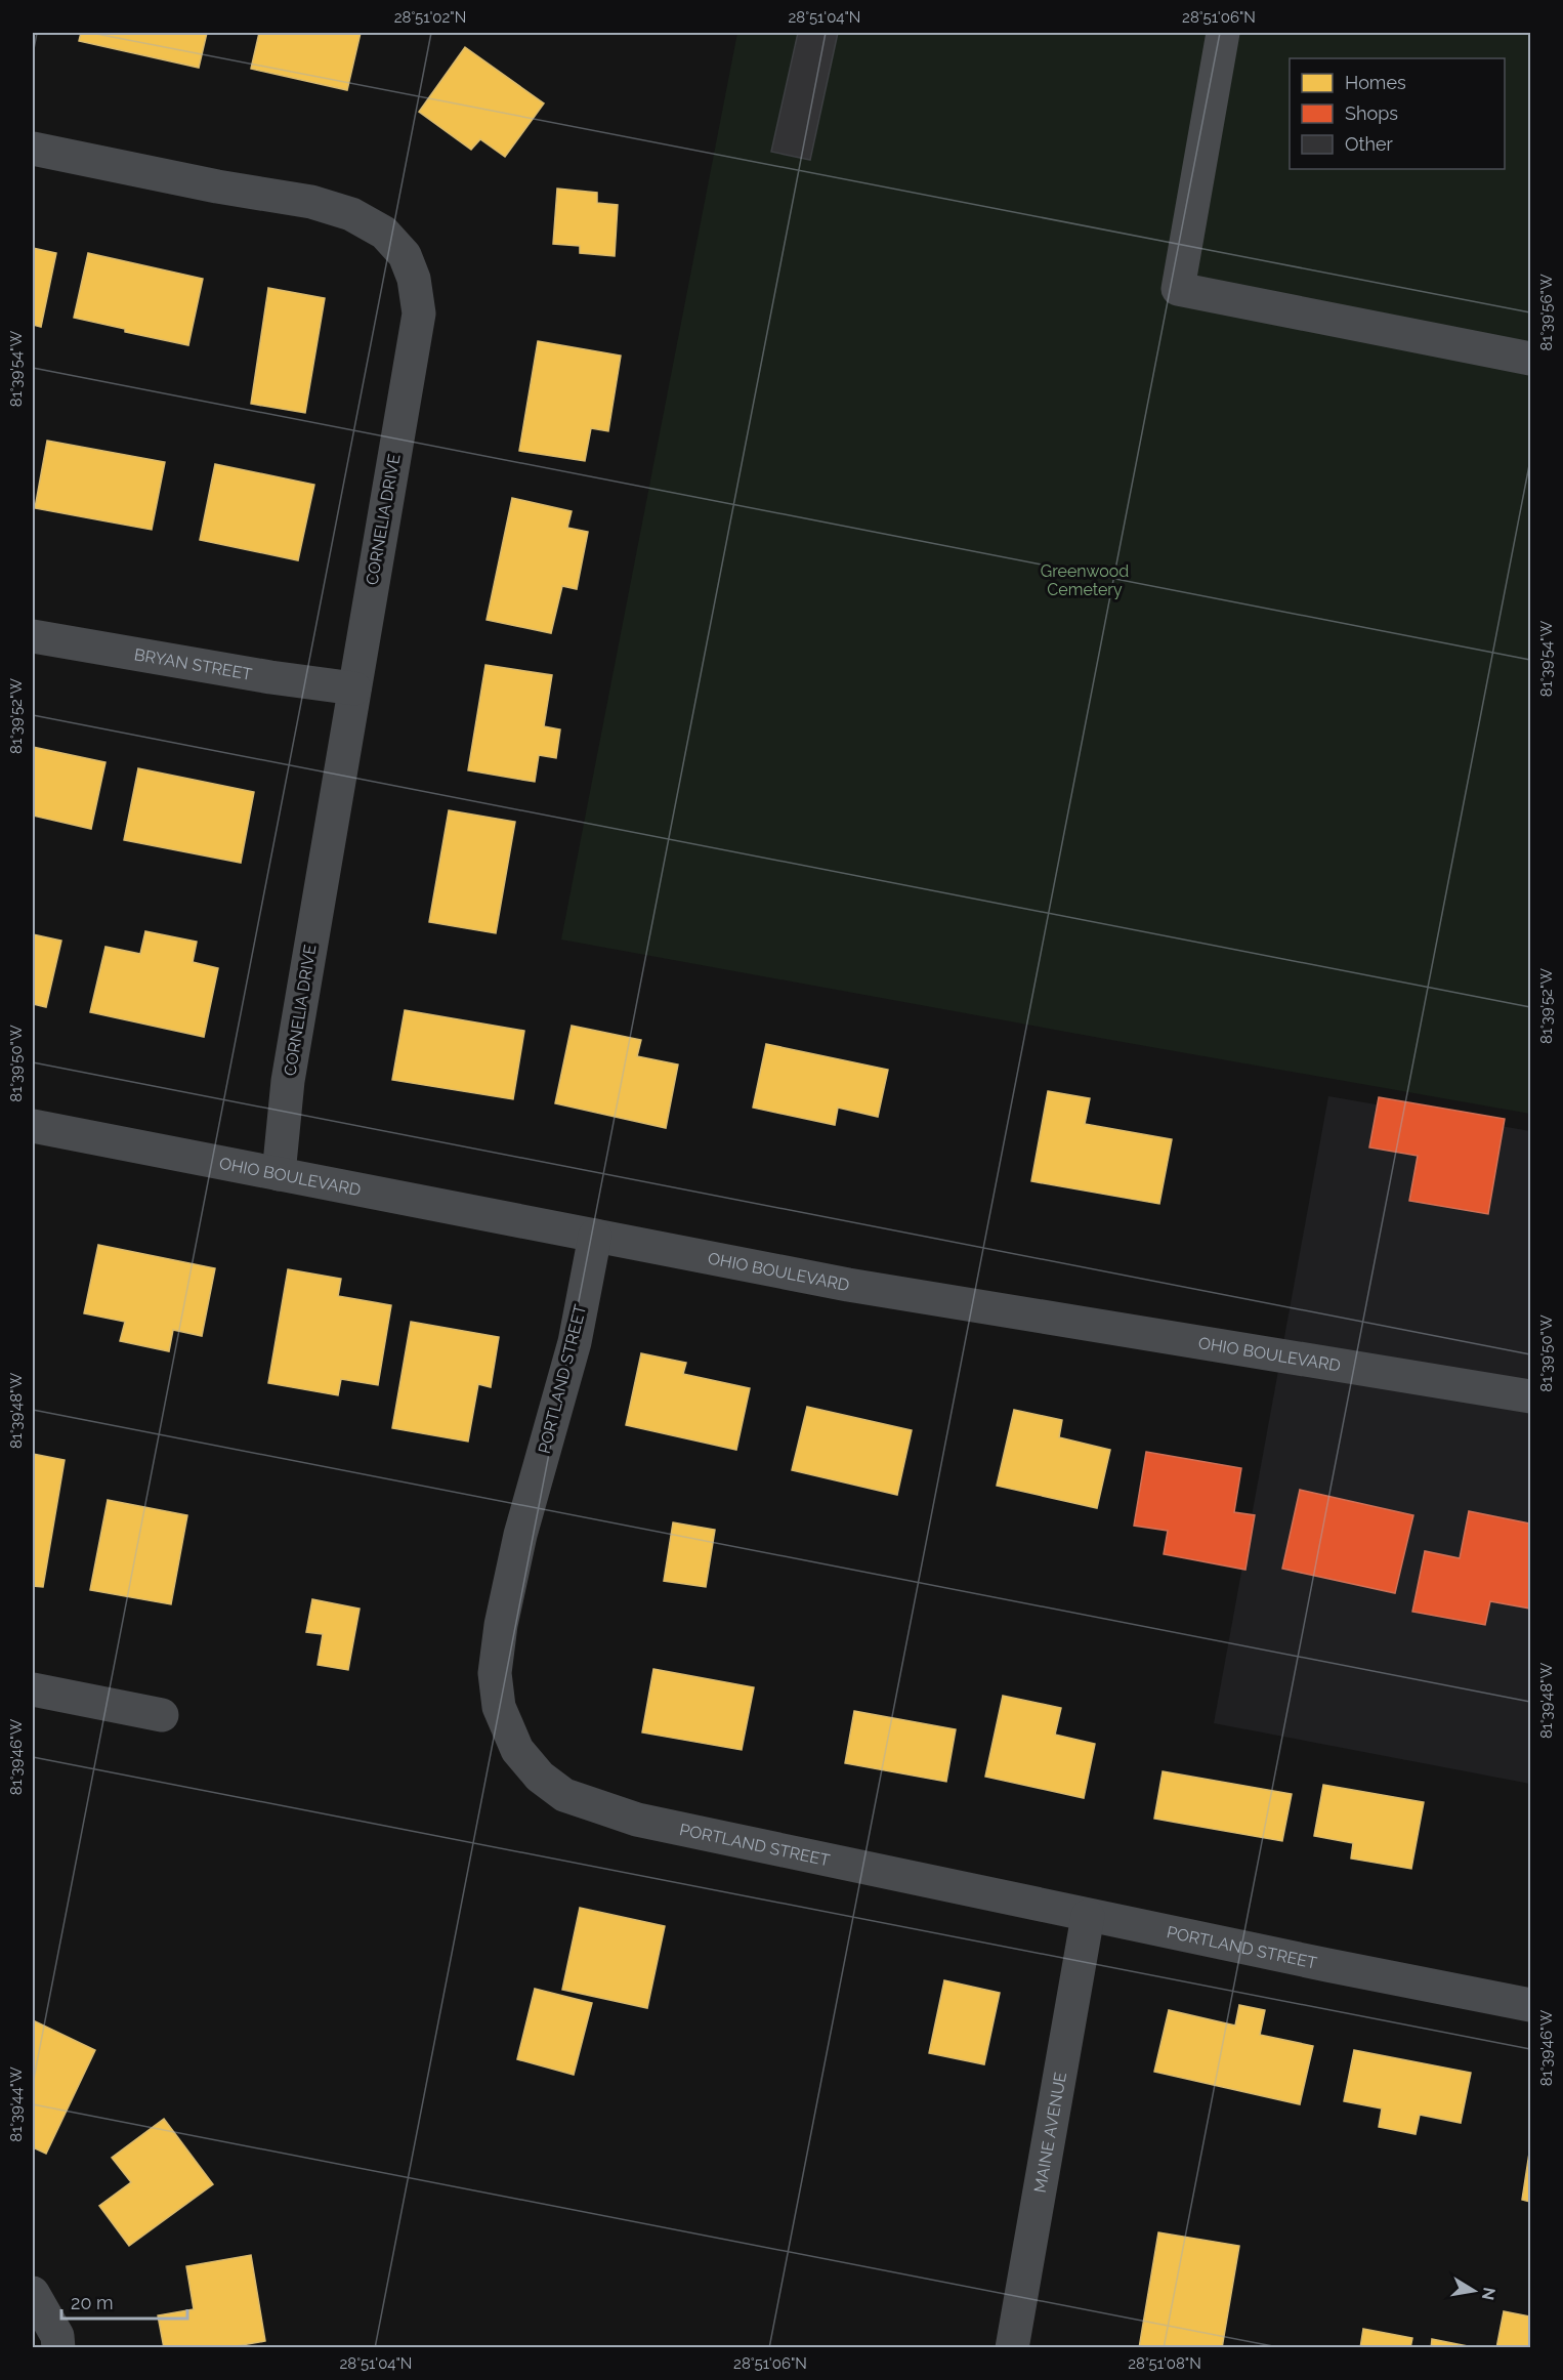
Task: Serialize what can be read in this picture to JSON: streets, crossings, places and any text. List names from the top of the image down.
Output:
{
  "streets": {
    "street": [
      "CORNELIA DRIVE",
      "BRYAN STREET",
      "OHIO BOULEVARD",
      "PORTLAND STREET",
      "MAINE AVENUE"
    ]
  },
  "crossings": [
    ["CORNELIA DRIVE", "BRYAN STREET"],
    ["CORNELIA DRIVE", "OHIO BOULEVARD"],
    ["OHIO BOULEVARD", "PORTLAND STREET"],
    ["PORTLAND STREET", "MAINE AVENUE"]
  ],
  "parks": ["Greenwood Cemetery"],
  "legend": ["Homes", "Shops", "Other"],
  "scale_bar": "20 m",
  "north": "right",
  "coordinates": [
    "28°51'02\"N",
    "28°51'04\"N",
    "28°51'06\"N",
    "81°39'56\"W",
    "81°39'54\"W",
    "81°39'52\"W",
    "81°39'50\"W",
    "81°39'48\"W",
    "81°39'46\"W",
    "81°39'44\"W",
    "28°51'08\"N"
  ]
}
